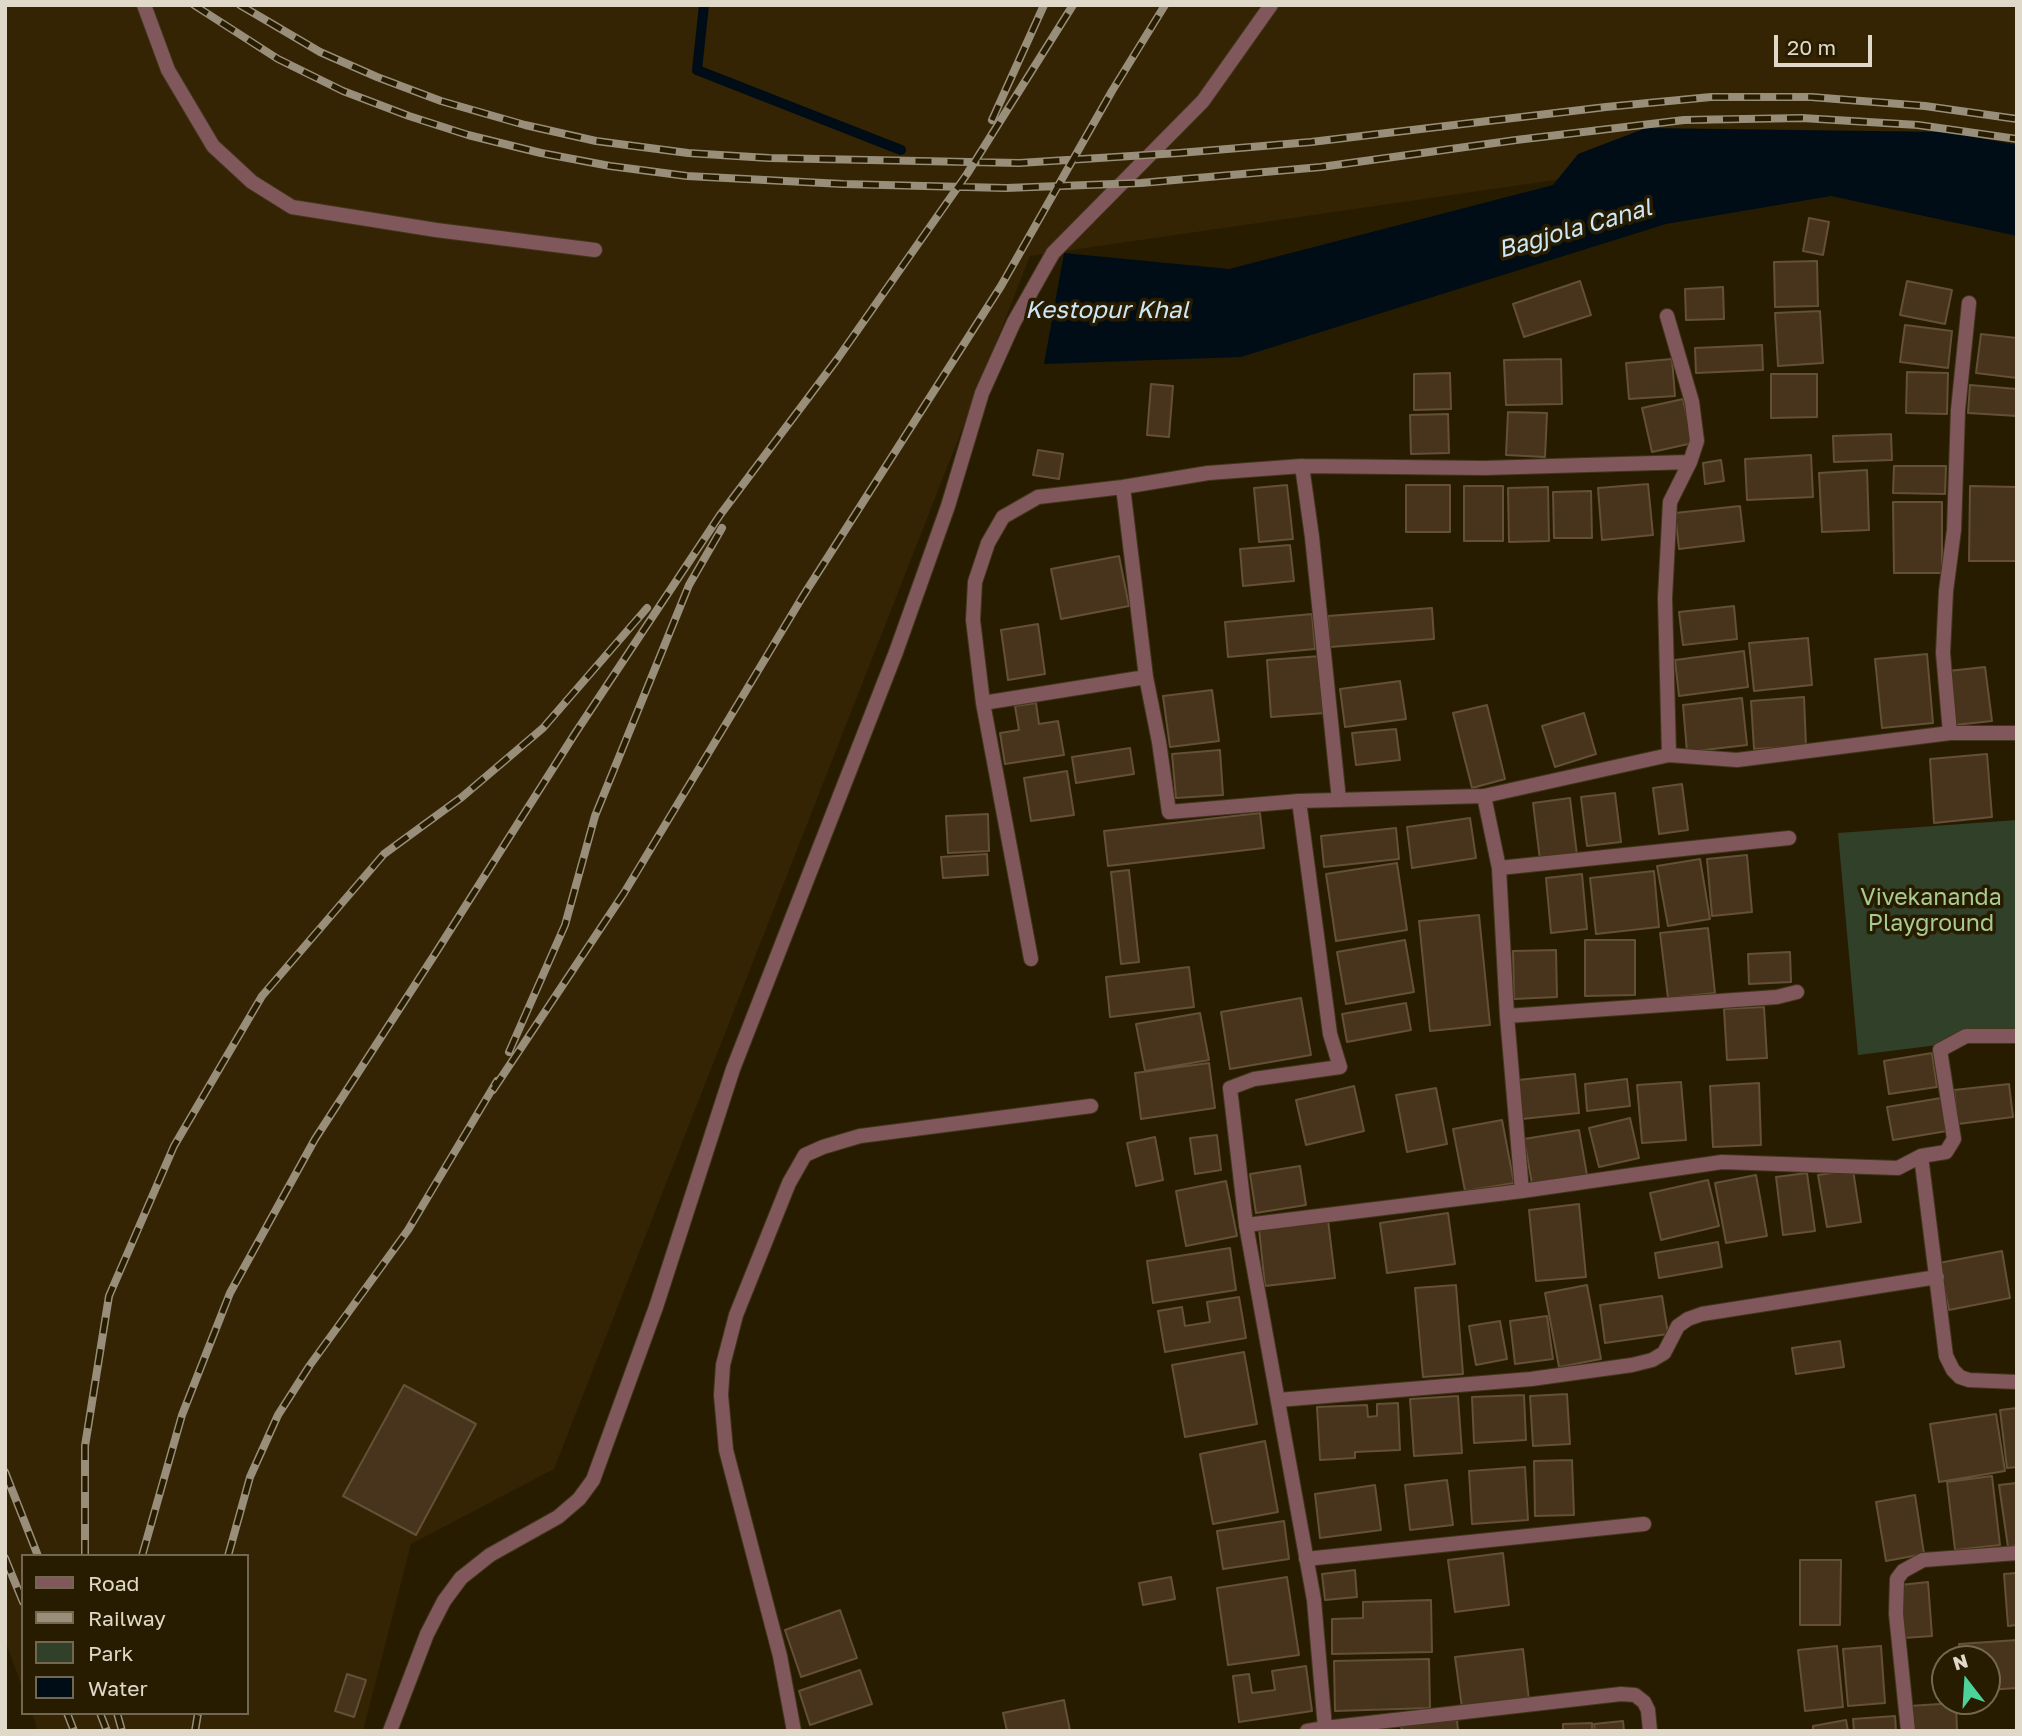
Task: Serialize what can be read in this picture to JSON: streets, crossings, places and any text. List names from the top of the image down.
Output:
{
  "water": ["Bagjola Canal", "Kestopur Khal"],
  "parks": ["Vivekananda Playground"],
  "legend": [
    "Road",
    "Railway",
    "Park",
    "Water"
  ],
  "scale_bar": "20 m",
  "north": "top"
}
